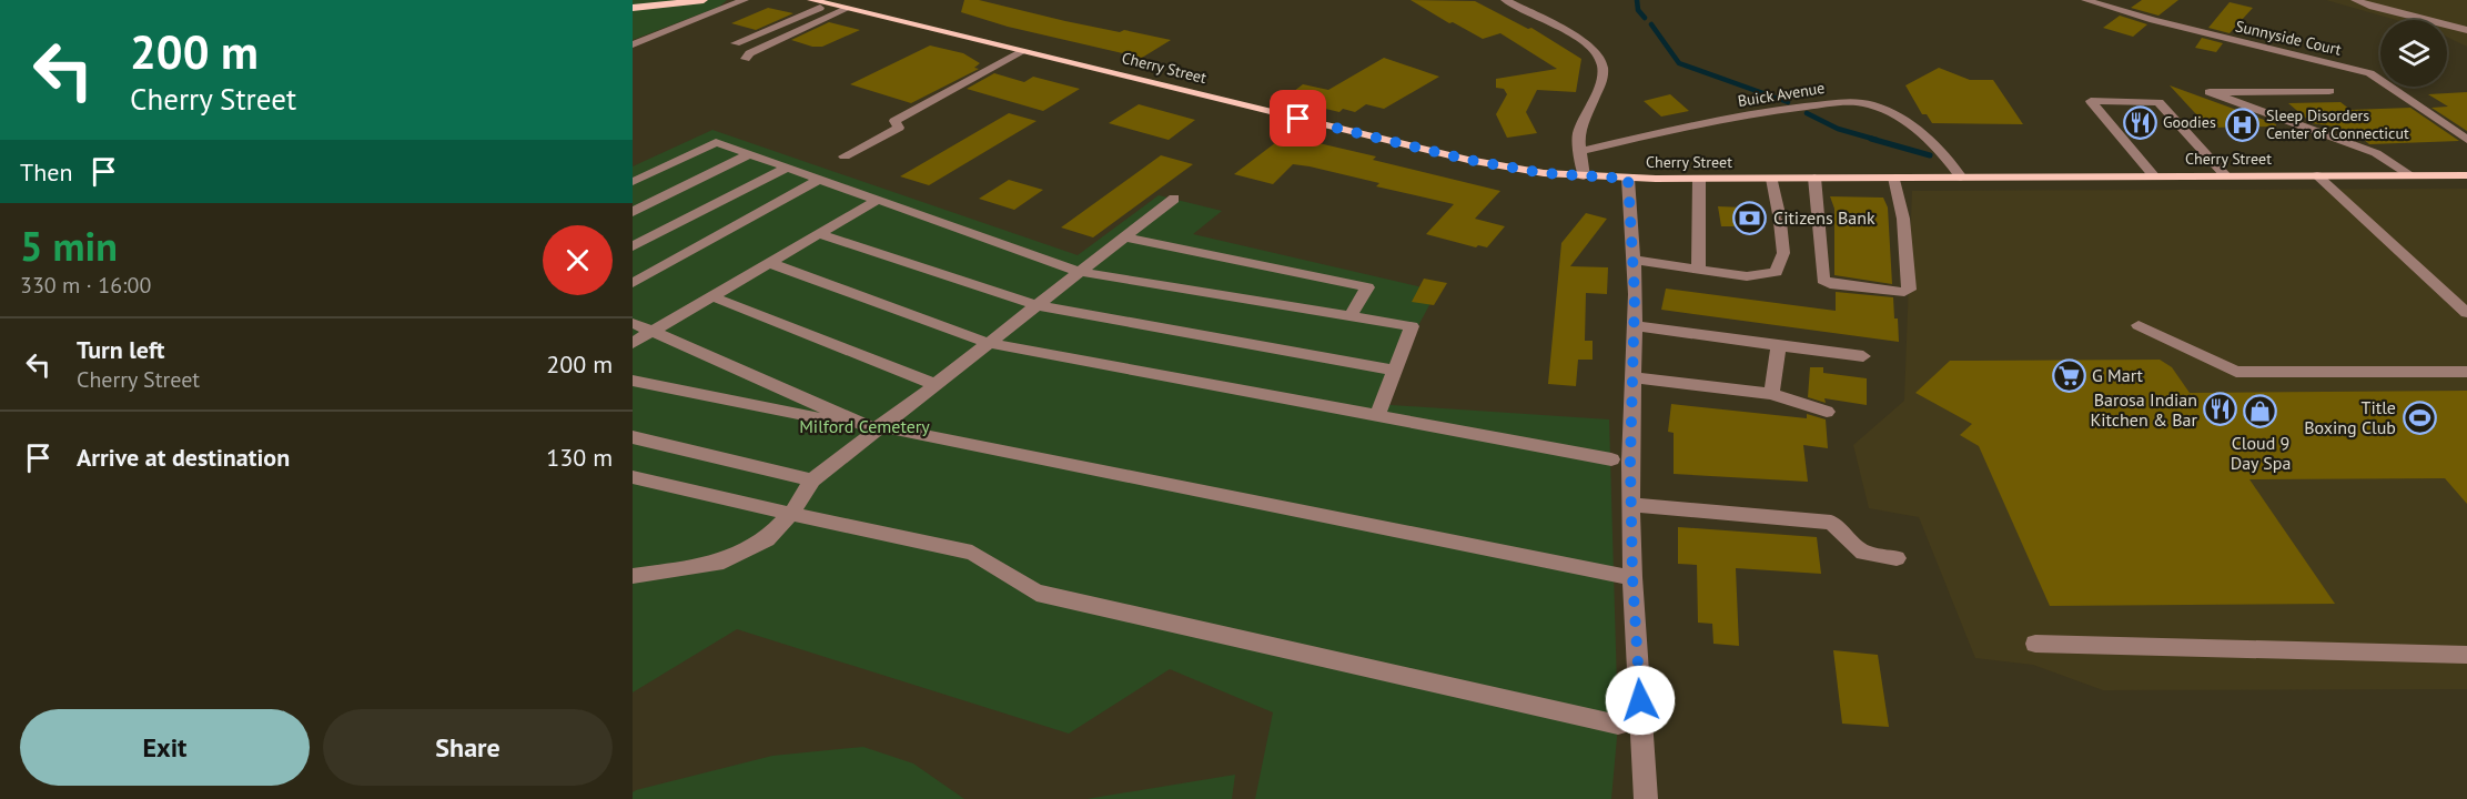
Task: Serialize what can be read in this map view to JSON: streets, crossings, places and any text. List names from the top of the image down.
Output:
{
  "streets": {
    "main road": ["Cherry Street"],
    "street": ["Sunnyside Court", "Buick Avenue"]
  },
  "crossings": [
    ["Cherry Street", "Buick Avenue"]
  ],
  "parks": ["Milford Cemetery"],
  "places": {
    "restaurant": ["Goodies", "Barosa Indian Kitchen & Bar"],
    "hospital": ["Sleep Disorders Center of Connecticut"],
    "bank": ["Citizens Bank"],
    "supermarket": ["G Mart"],
    "shop": ["Cloud 9 Day Spa"],
    "sports": ["Title Boxing Club"]
  },
  "page": {
    "turn": ["200 m", "Cherry Street"],
    "then": "Then",
    "heading": ["5 min", "330 m · 16:00"],
    "list": [
      {
        "name": "Turn left",
        "note": "Cherry Street",
        "value": "200 m"
      },
      {
        "name": "Arrive at destination",
        "value": "130 m"
      }
    ],
    "buttons": ["Exit", "Share"]
  }
}
